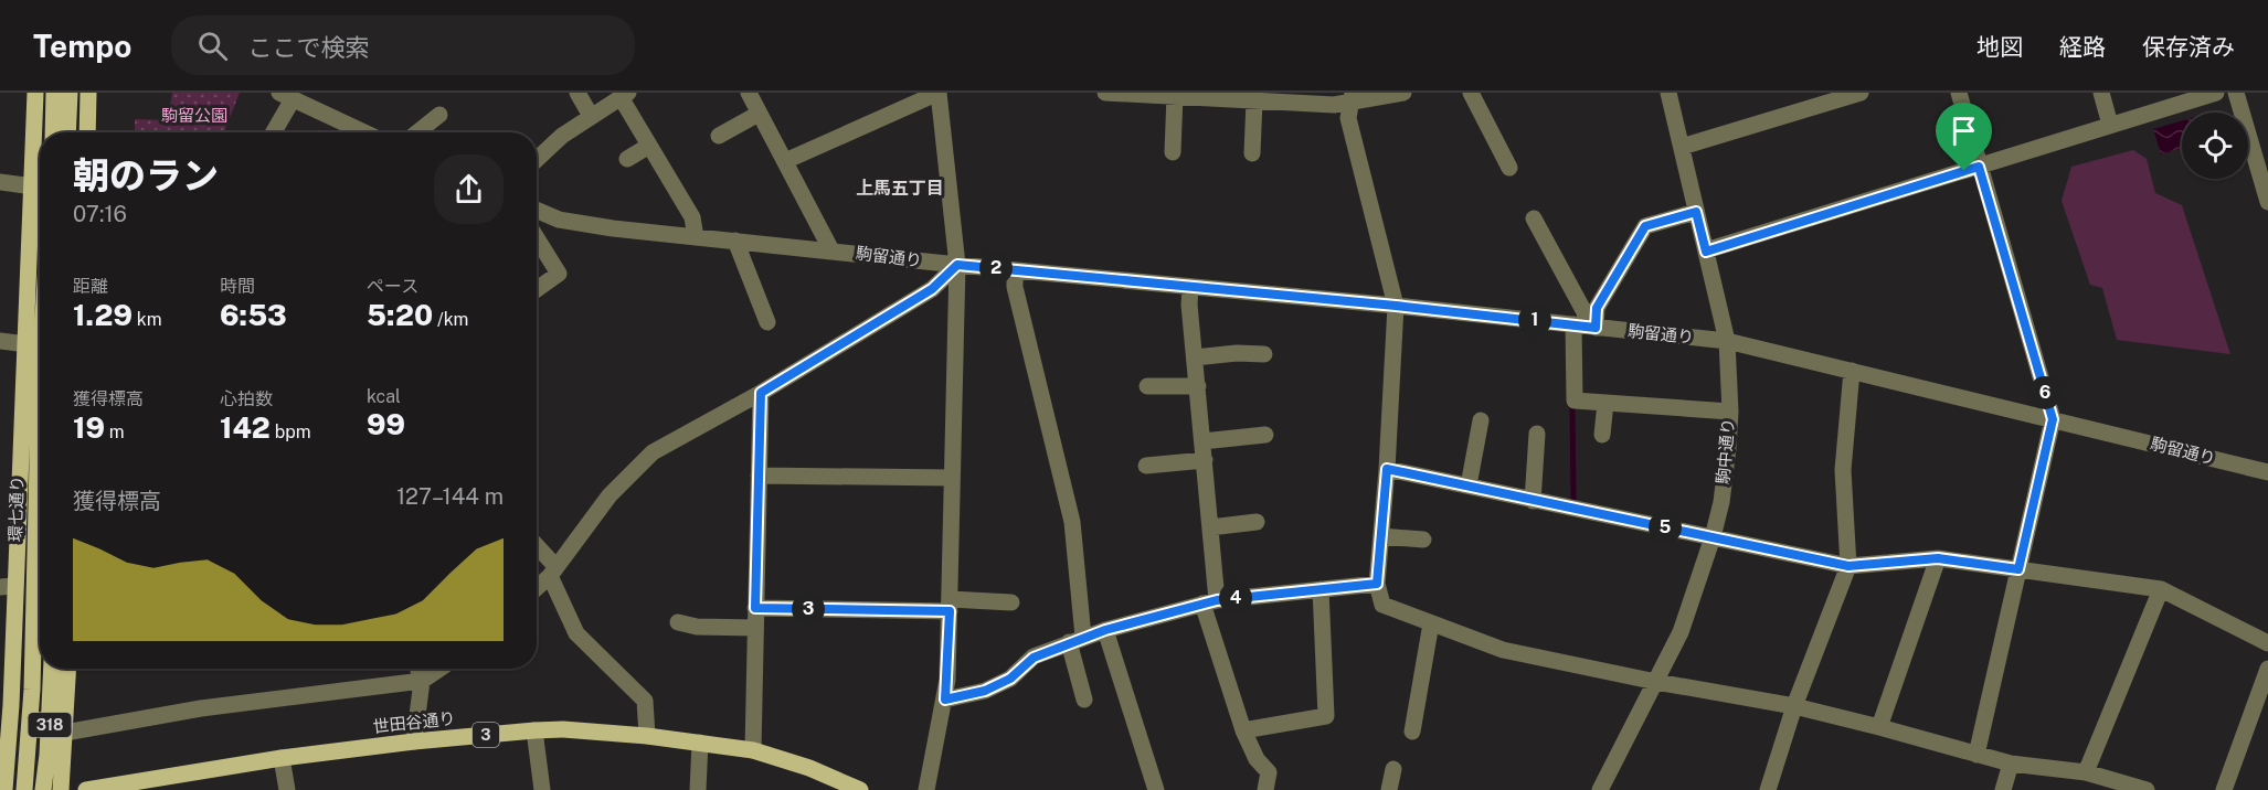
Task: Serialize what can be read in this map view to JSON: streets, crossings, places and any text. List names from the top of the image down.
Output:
{
  "streets": {
    "main road": [
      "環七通り",
      "世田谷通り",
      "318",
      "3"
    ],
    "street": ["駒留通り", "駒中通り"]
  },
  "crossings": [
    ["駒留通り", "駒中通り"]
  ],
  "districts": ["上馬五丁目"],
  "parks": ["駒留公園"],
  "page": {
    "header": "Tempo",
    "search": "ここで検索",
    "nav": ["地図", "経路", "保存済み"],
    "heading": ["朝のラン", "07:16"],
    "stats": [
      ["距離", "1.29 km"],
      ["時間", "6:53"],
      ["ペース", "5:20 /km"],
      ["獲得標高", "19 m"],
      ["心拍数", "142 bpm"],
      ["kcal", "99"]
    ],
    "pins": [
      "2",
      "1",
      "6",
      "5",
      "4",
      "3"
    ],
    "chart": ["獲得標高", "127–144 m"]
  }
}
